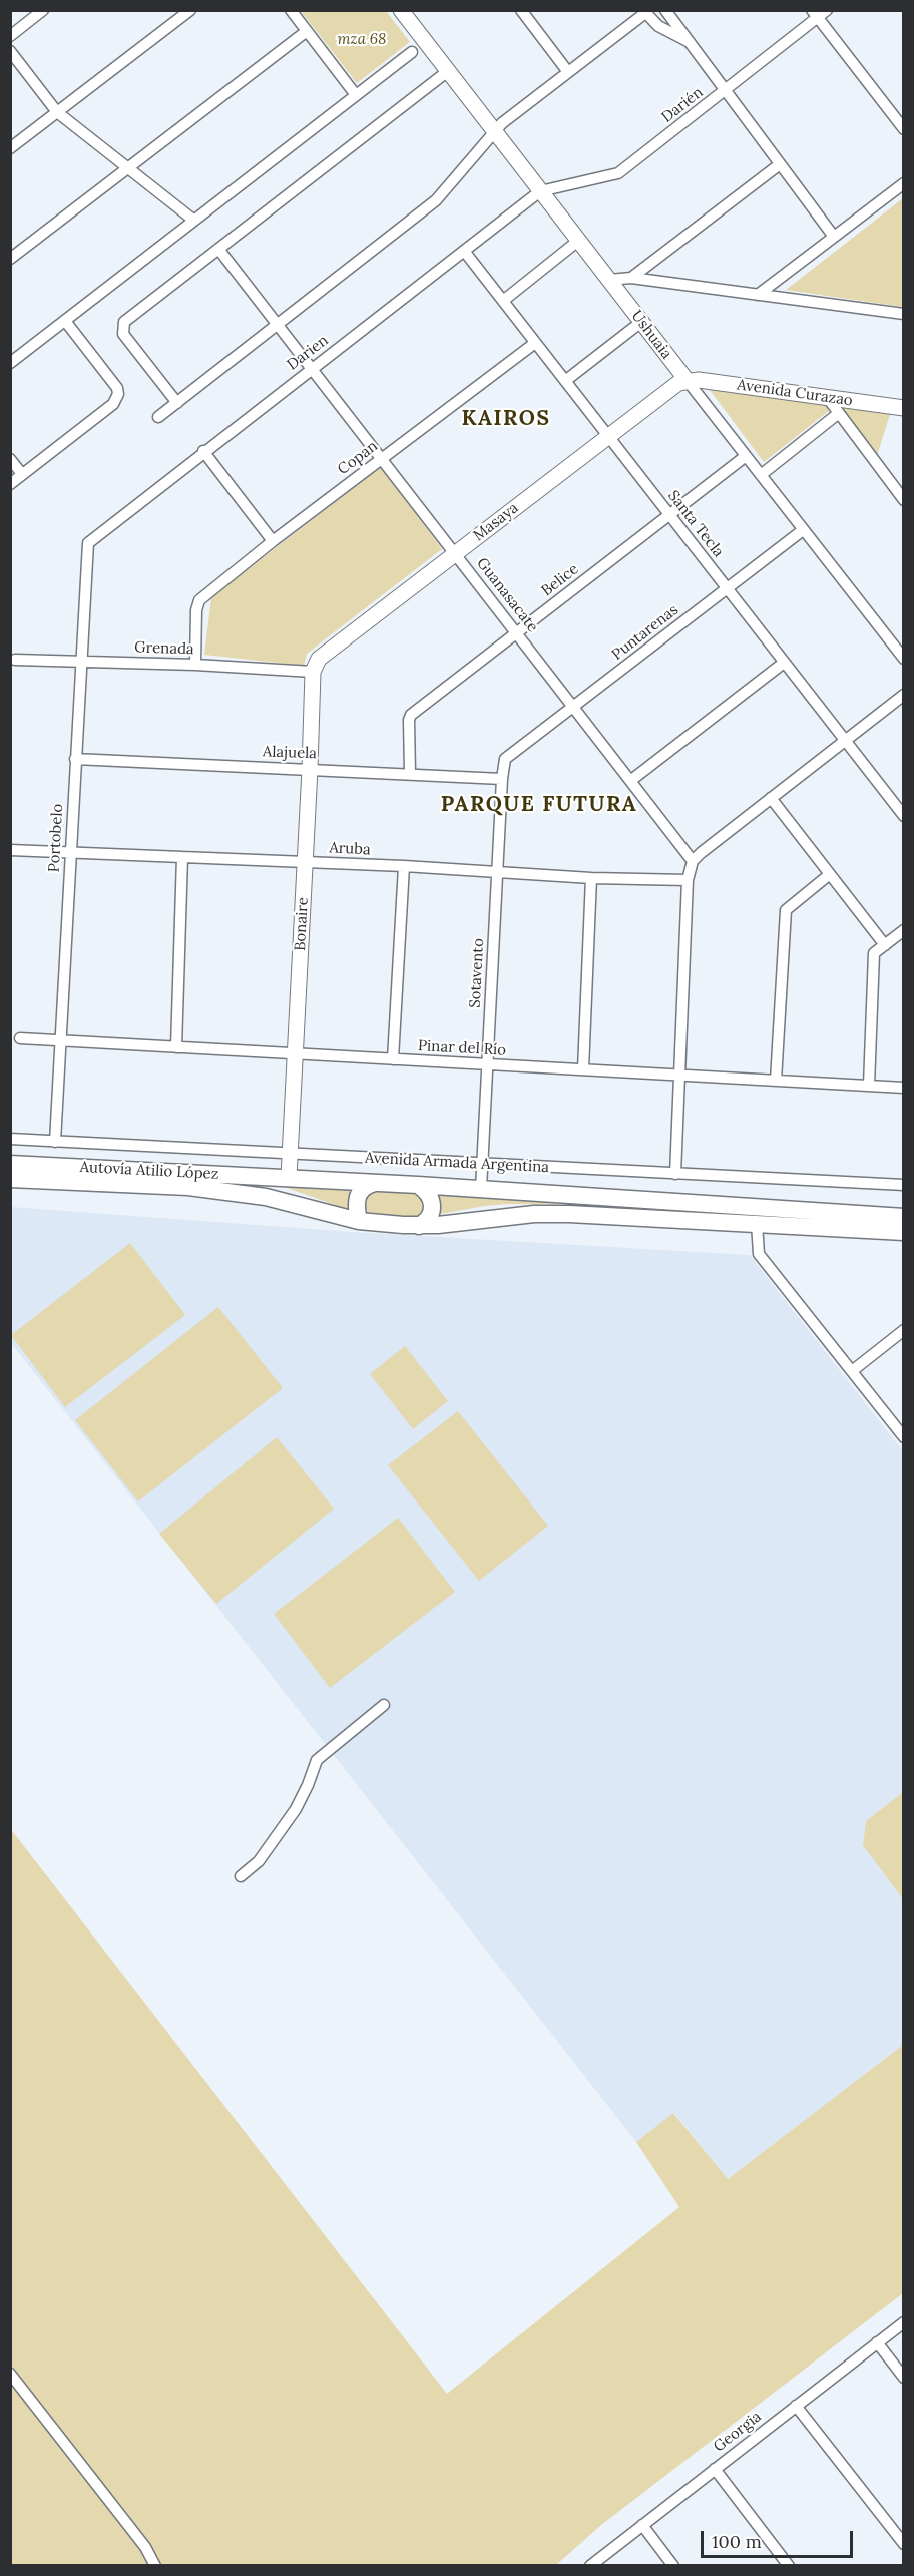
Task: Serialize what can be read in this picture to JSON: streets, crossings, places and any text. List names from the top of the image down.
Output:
{
  "streets": {
    "main road": ["Avenida Armada Argentina", "Autovía Atilio López"],
    "street": [
      "Darién",
      "Ushuaia",
      "Darien",
      "Avenida Curazao",
      "Copan",
      "Masaya",
      "Santa Tecla",
      "Belice",
      "Guanasacate",
      "Puntarenas",
      "Grenada",
      "Alajuela",
      "Portobelo",
      "Aruba",
      "Bonaire",
      "Sotavento",
      "Pinar del Río",
      "Georgia"
    ]
  },
  "crossings": [
    ["Darién", "Ushuaia"],
    ["Darién", "Darien"],
    ["Ushuaia", "Darien"],
    ["Ushuaia", "Avenida Curazao"],
    ["Ushuaia", "Masaya"],
    ["Ushuaia", "Belice"],
    ["Ushuaia", "Puntarenas"],
    ["Darien", "Santa Tecla"],
    ["Darien", "Guanasacate"],
    ["Darien", "Portobelo"],
    ["Avenida Curazao", "Masaya"],
    ["Copan", "Santa Tecla"],
    ["Copan", "Guanasacate"],
    ["Copan", "Grenada"],
    ["Masaya", "Santa Tecla"],
    ["Masaya", "Guanasacate"],
    ["Masaya", "Grenada"],
    ["Masaya", "Bonaire"],
    ["Santa Tecla", "Belice"],
    ["Santa Tecla", "Puntarenas"],
    ["Belice", "Guanasacate"],
    ["Belice", "Alajuela"],
    ["Guanasacate", "Puntarenas"],
    ["Puntarenas", "Sotavento"],
    ["Grenada", "Portobelo"],
    ["Grenada", "Bonaire"],
    ["Alajuela", "Portobelo"],
    ["Alajuela", "Bonaire"],
    ["Alajuela", "Sotavento"],
    ["Portobelo", "Aruba"],
    ["Portobelo", "Pinar del Río"],
    ["Portobelo", "Avenida Armada Argentina"],
    ["Aruba", "Bonaire"],
    ["Aruba", "Sotavento"],
    ["Bonaire", "Pinar del Río"],
    ["Bonaire", "Avenida Armada Argentina"],
    ["Bonaire", "Autovía Atilio López"],
    ["Sotavento", "Pinar del Río"],
    ["Sotavento", "Avenida Armada Argentina"],
    ["Avenida Armada Argentina", "Autovía Atilio López"]
  ],
  "districts": ["KAIROS", "PARQUE FUTURA"],
  "parks": ["mza 68"],
  "scale_bar": "100 m"
}
